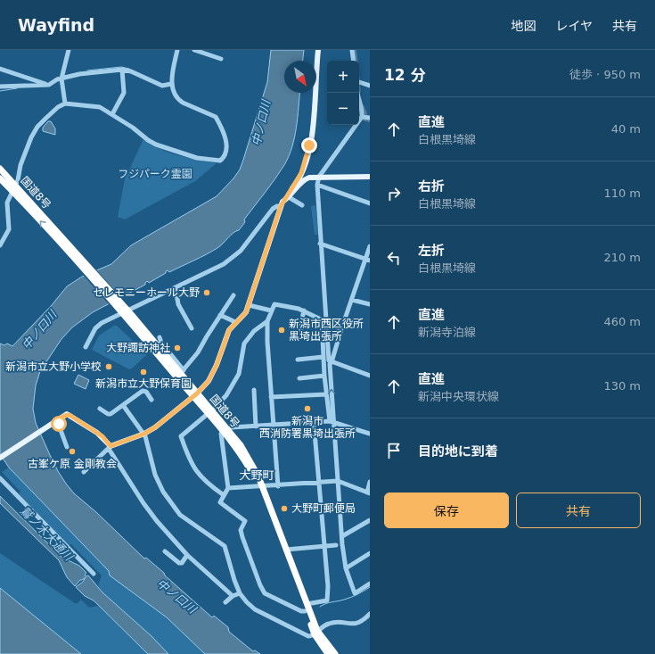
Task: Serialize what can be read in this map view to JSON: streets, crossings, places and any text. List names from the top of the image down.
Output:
{
  "streets": {
    "highway": ["国道8号"]
  },
  "districts": ["大野町"],
  "water": ["中ノ口川", "鷲ノ木大通川"],
  "parks": ["フジパーク霊園"],
  "places": [
    "セレモニーホール大野",
    "新潟市西区役所 黒埼出張所",
    "大野諏訪神社",
    "新潟市立大野小学校",
    "新潟市立大野保育園",
    "新潟市 西消防署黒埼出張所",
    "古峯ケ原 金剛教会",
    "大野町郵便局"
  ],
  "north": "bottom right",
  "page": {
    "header": "Wayfind",
    "nav": ["地図", "レイヤ", "共有"],
    "heading": ["12 分", "徒歩 · 950 m"],
    "map_buttons": ["+", "−"],
    "list": [
      ["直進", "白根黒埼線", "40 m"],
      ["右折", "白根黒埼線", "110 m"],
      ["左折", "白根黒埼線", "210 m"],
      ["直進", "新潟寺泊線", "460 m"],
      ["直進", "新潟中央環状線", "130 m"],
      "目的地に到着"
    ],
    "buttons": ["保存", "共有"]
  }
}
